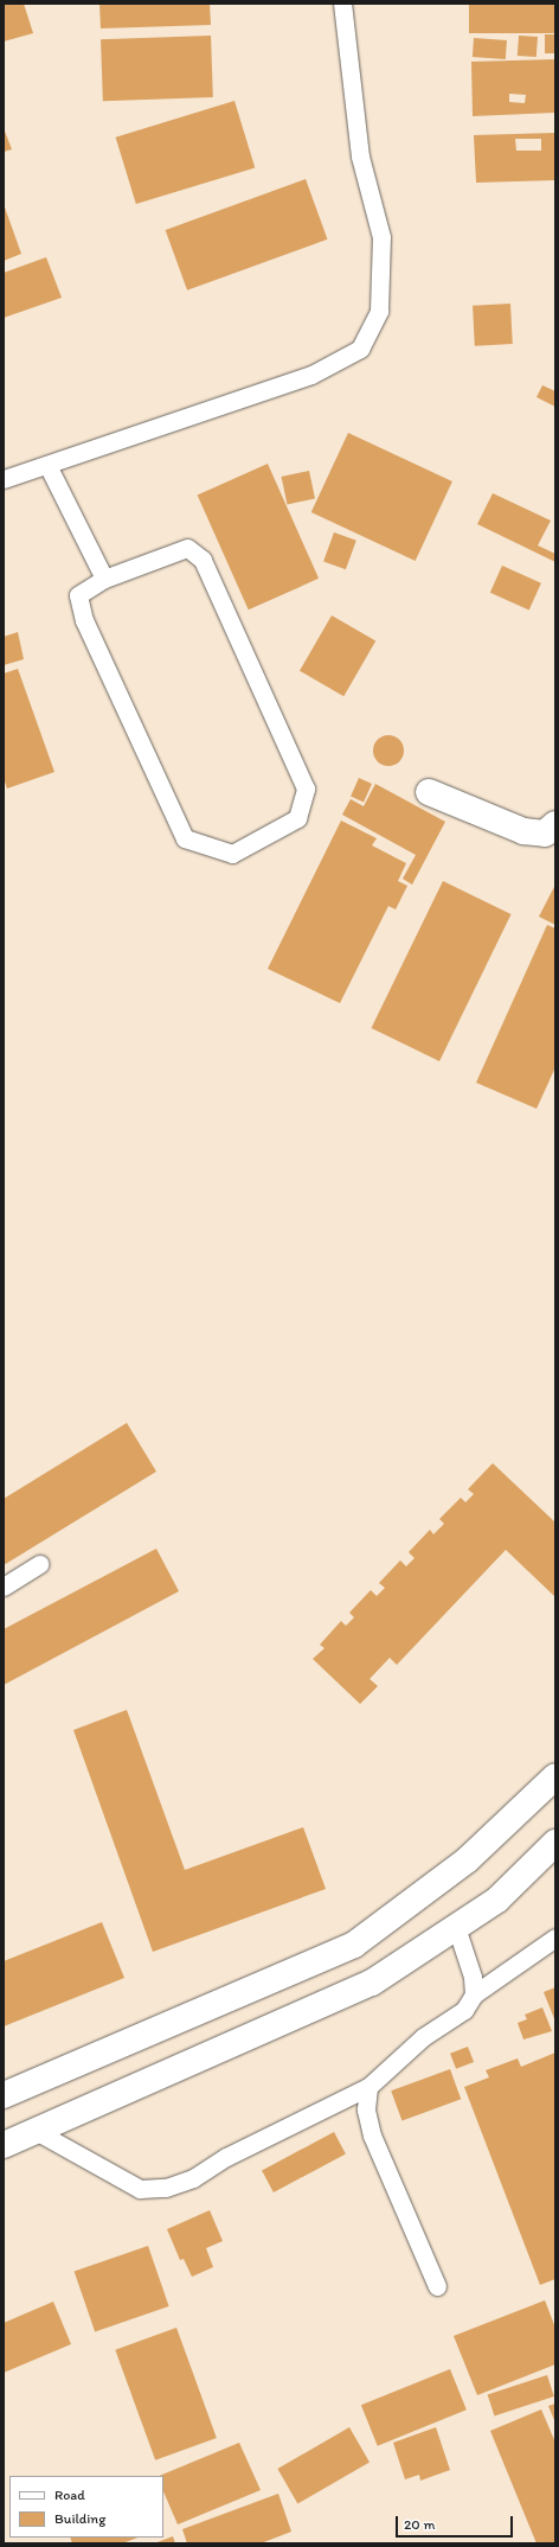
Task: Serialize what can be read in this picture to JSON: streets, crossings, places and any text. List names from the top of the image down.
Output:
{
  "legend": ["Road", "Building"],
  "scale_bar": "20 m"
}
